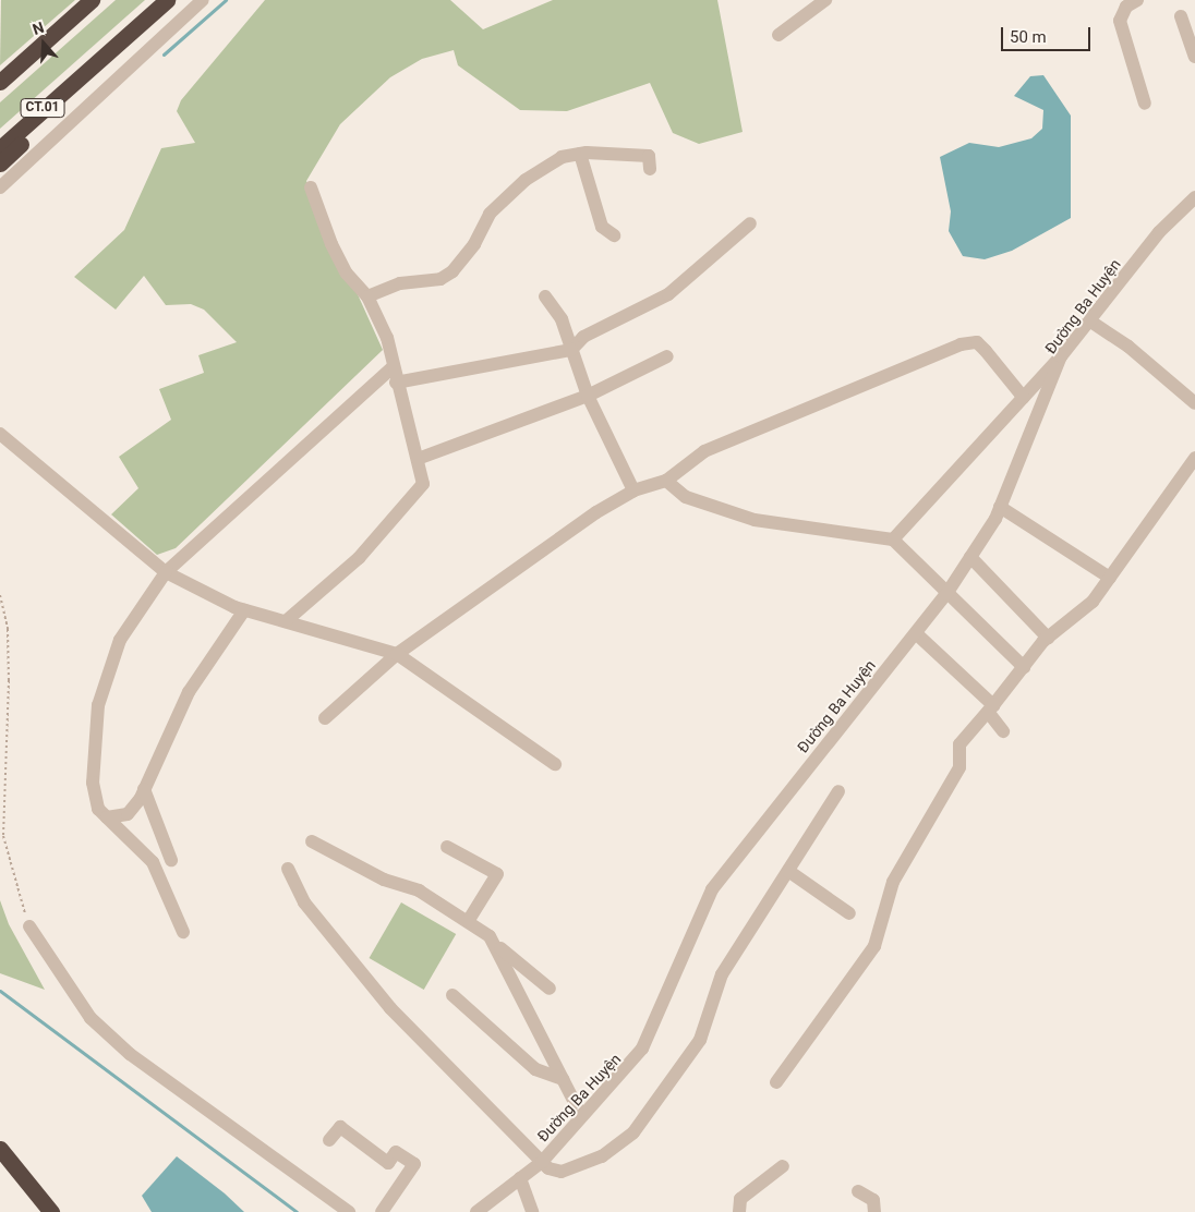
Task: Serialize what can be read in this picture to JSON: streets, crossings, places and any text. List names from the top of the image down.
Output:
{
  "streets": {
    "highway": ["CT.01"],
    "street": ["Đường Ba Huyện"]
  },
  "scale_bar": "50 m",
  "north": "top"
}
